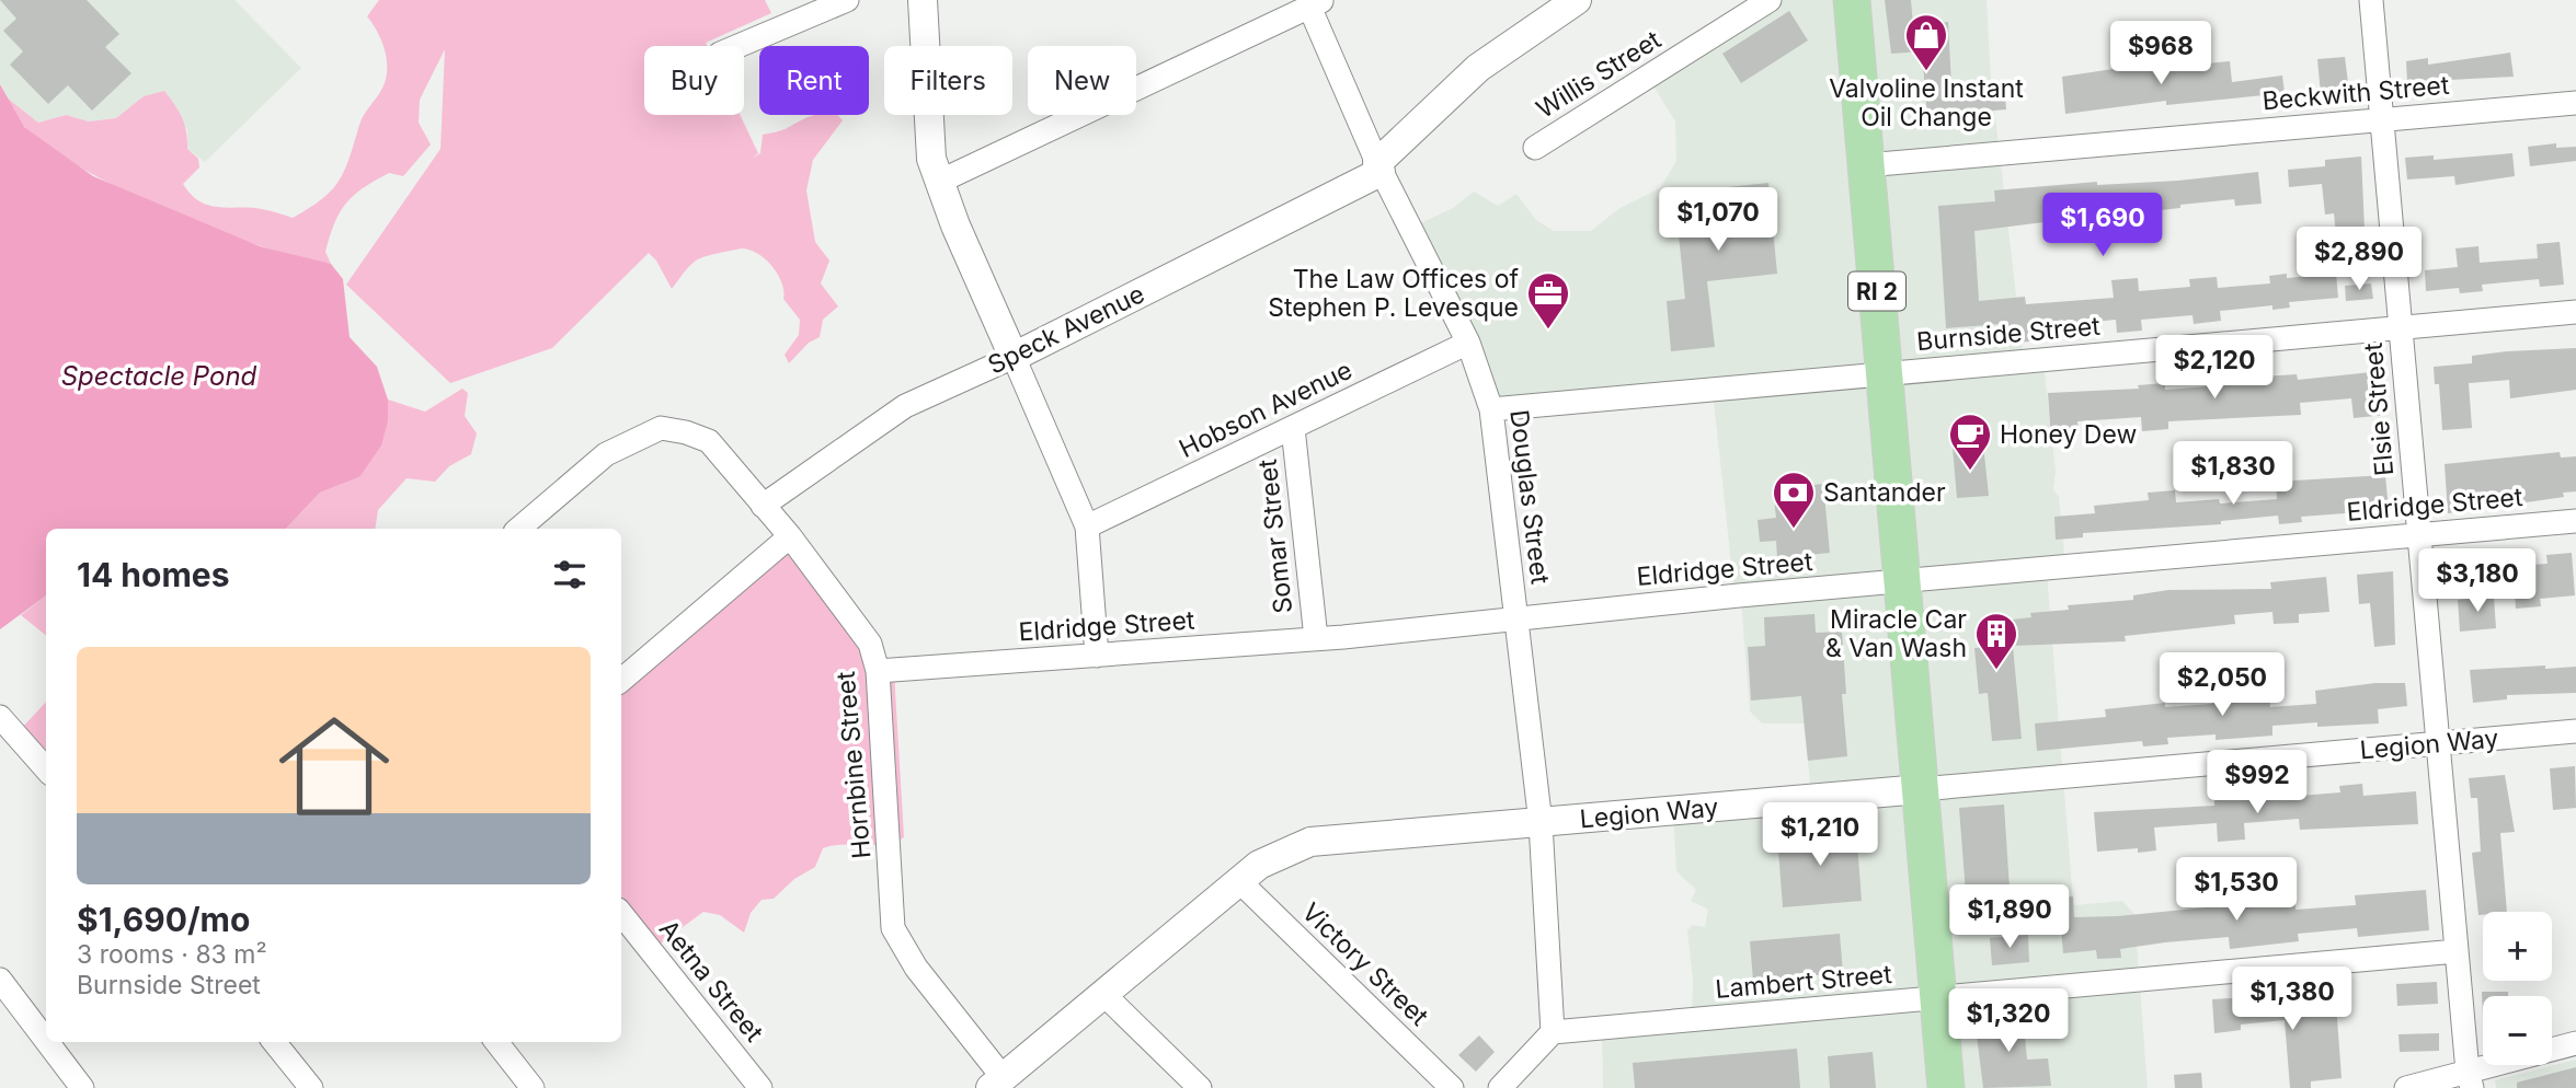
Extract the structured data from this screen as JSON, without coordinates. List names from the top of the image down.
{
  "streets": {
    "main road": ["RI 2"],
    "street": [
      "Willis Street",
      "Beckwith Street",
      "Speck Avenue",
      "Burnside Street",
      "Hobson Avenue",
      "Elsie Street",
      "Douglas Street",
      "Eldridge Street",
      "Somar Street",
      "Legion Way",
      "Hornbine Street",
      "Victory Street",
      "Aetna Street",
      "Lambert Street"
    ]
  },
  "crossings": [
    ["Beckwith Street", "RI 2"],
    ["Beckwith Street", "Elsie Street"],
    ["RI 2", "Burnside Street"],
    ["RI 2", "Eldridge Street"],
    ["RI 2", "Legion Way"],
    ["RI 2", "Lambert Street"],
    ["Speck Avenue", "Douglas Street"],
    ["Speck Avenue", "Hornbine Street"],
    ["Burnside Street", "Elsie Street"],
    ["Burnside Street", "Douglas Street"],
    ["Hobson Avenue", "Douglas Street"],
    ["Hobson Avenue", "Somar Street"],
    ["Elsie Street", "Eldridge Street"],
    ["Elsie Street", "Legion Way"],
    ["Elsie Street", "Lambert Street"],
    ["Douglas Street", "Eldridge Street"],
    ["Douglas Street", "Legion Way"],
    ["Douglas Street", "Lambert Street"],
    ["Eldridge Street", "Somar Street"],
    ["Eldridge Street", "Hornbine Street"],
    ["Legion Way", "Hornbine Street"],
    ["Legion Way", "Victory Street"]
  ],
  "water": ["Spectacle Pond"],
  "places": {
    "shop": ["Valvoline Instant Oil Change"],
    "office": ["The Law Offices of Stephen P. Levesque"],
    "cafe": ["Honey Dew"],
    "bank": ["Santander"],
    "building": ["Miracle Car & Van Wash"]
  },
  "page": {
    "price": [
      "$968",
      "$1,070",
      "$1,690",
      "$2,890",
      "$2,120",
      "$1,830",
      "$3,180",
      "$2,050",
      "$992",
      "$1,210",
      "$1,530",
      "$1,890",
      "$1,380",
      "$1,320"
    ],
    "chip": [
      "Buy",
      "Rent",
      "Filters",
      "New"
    ],
    "heading": "14 homes",
    "list": [
      {
        "name": "$1,690/mo",
        "note": "3 rooms · 83 m² · Burnside Street"
      }
    ],
    "map_buttons": ["+", "−"]
  }
}
